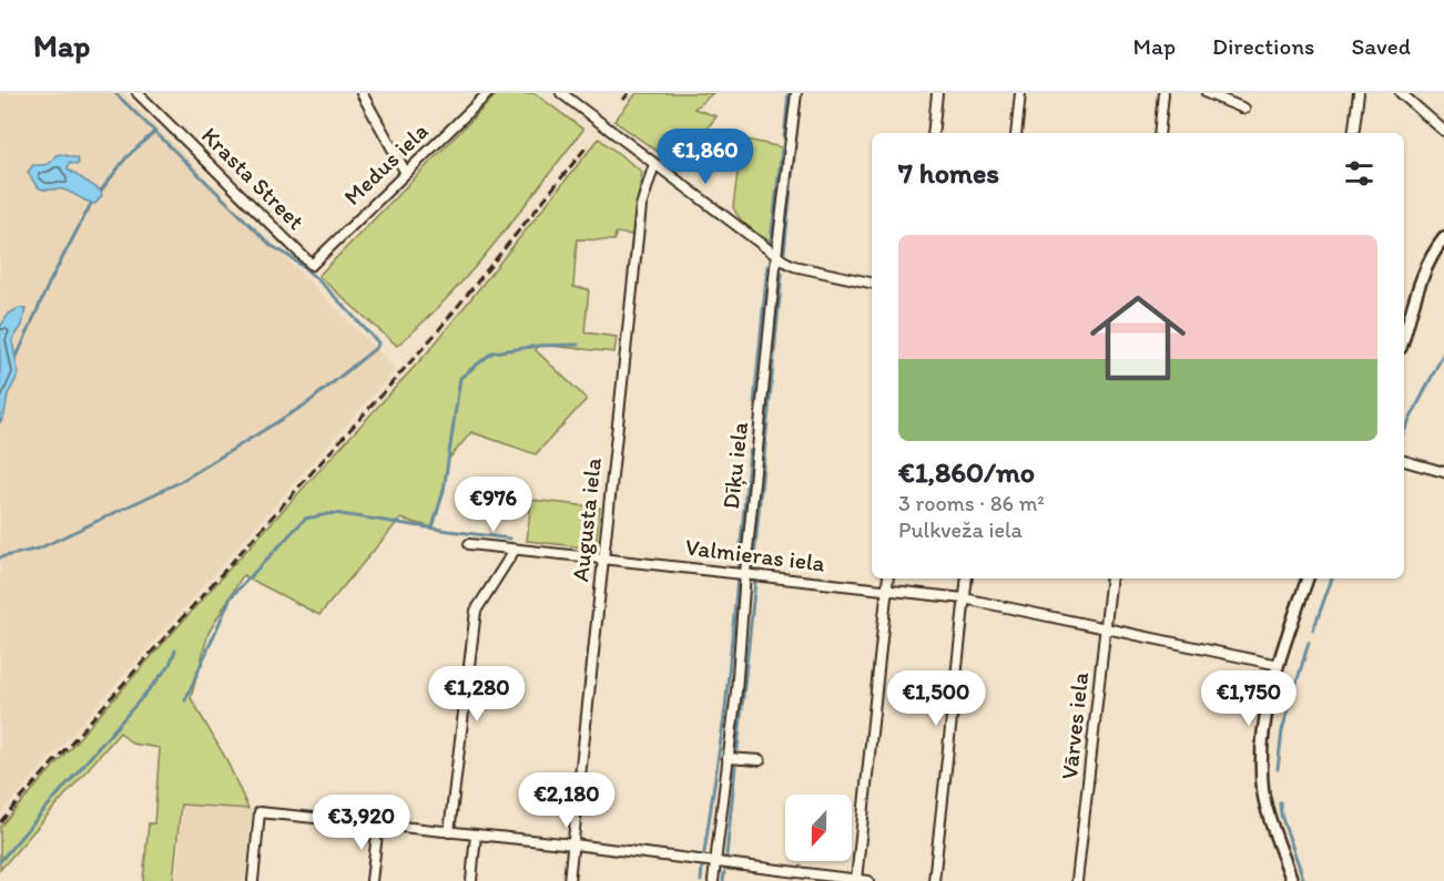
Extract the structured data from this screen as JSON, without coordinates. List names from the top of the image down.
{
  "streets": {
    "street": [
      "Medus iela",
      "Krasta Street",
      "Dīķu iela",
      "Augusta iela",
      "Valmieras iela",
      "Vārves iela"
    ]
  },
  "crossings": [
    ["Medus iela", "Krasta Street"],
    ["Dīķu iela", "Valmieras iela"],
    ["Augusta iela", "Valmieras iela"],
    ["Valmieras iela", "Vārves iela"]
  ],
  "north": "bottom",
  "page": {
    "header": "Map",
    "nav": ["Map", "Directions", "Saved"],
    "price": [
      "€1,860",
      "€976",
      "€1,280",
      "€1,500",
      "€1,750",
      "€2,180",
      "€3,920"
    ],
    "heading": "7 homes",
    "list": [
      {
        "name": "€1,860/mo",
        "note": "3 rooms · 86 m² · Pulkveža iela"
      }
    ]
  }
}
